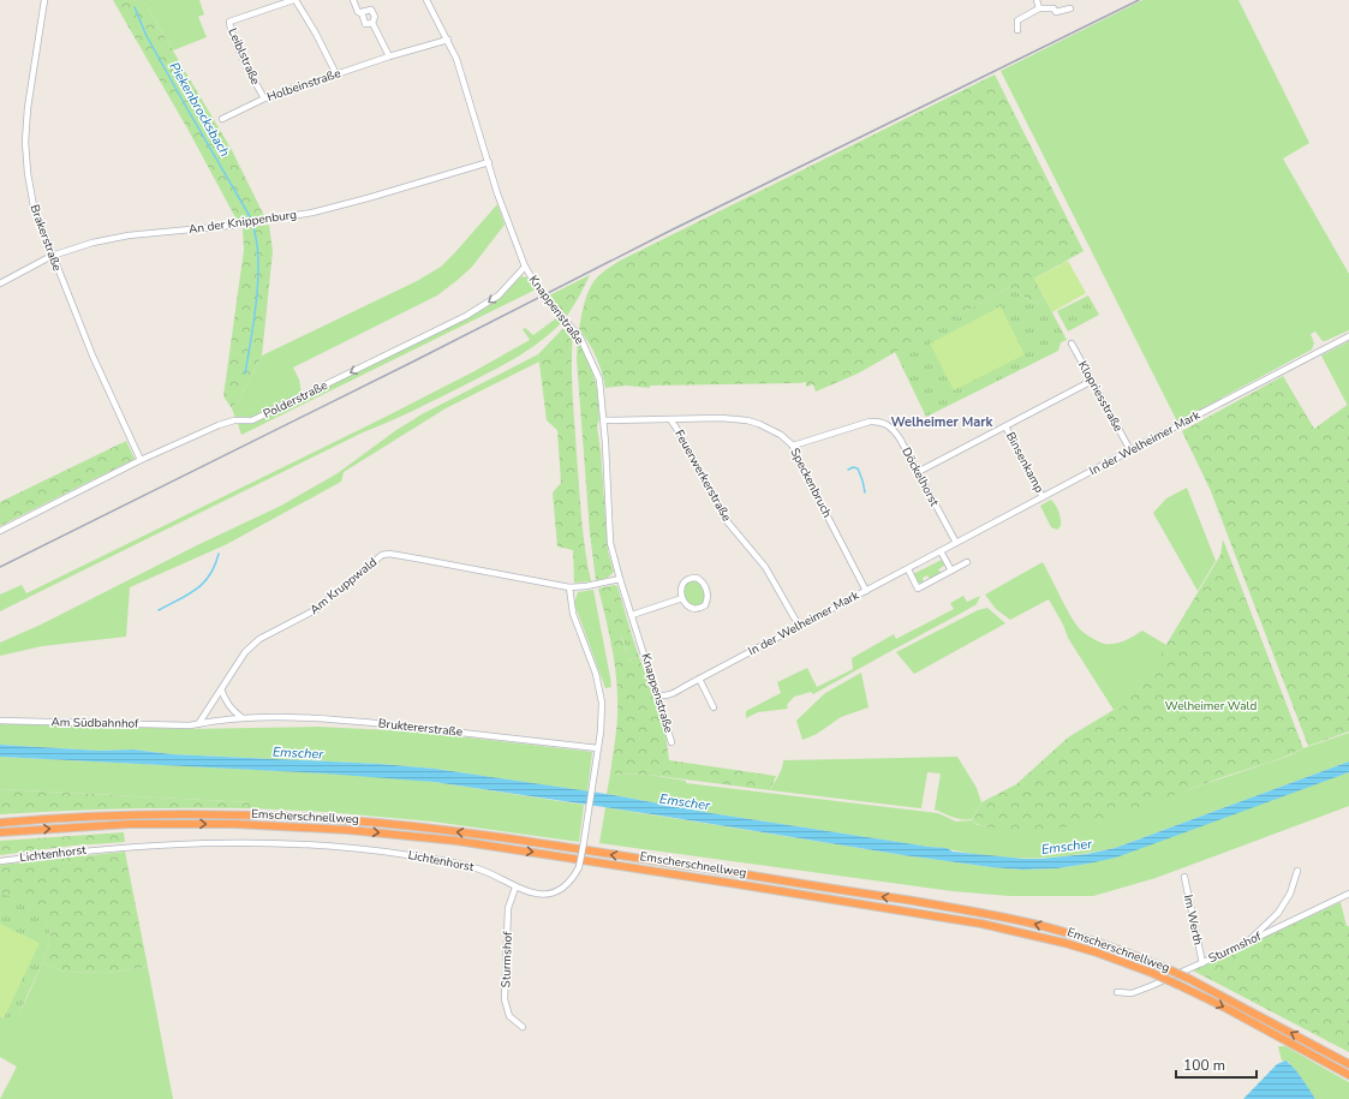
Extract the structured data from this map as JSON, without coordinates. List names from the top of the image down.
{
  "streets": {
    "highway": ["Emscherschnellweg"],
    "street": [
      "Leiblstraße",
      "Holbeinstraße",
      "An der Knippenburg",
      "Brakerstraße",
      "Knappenstraße",
      "Klopriesstraße",
      "Polderstraße",
      "In der Welheimer Mark",
      "Binsenkamp",
      "Feuerwerkerstraße",
      "Döckelhorst",
      "Speckenbruch",
      "Am Kruppwald",
      "Am Südbahnhof",
      "Bruktererstraße",
      "Lichtenhorst",
      "Im Werth",
      "Sturmshof"
    ]
  },
  "crossings": [
    ["Leiblstraße", "Holbeinstraße"],
    ["Holbeinstraße", "Knappenstraße"],
    ["An der Knippenburg", "Brakerstraße"],
    ["An der Knippenburg", "Knappenstraße"],
    ["Brakerstraße", "Polderstraße"],
    ["Knappenstraße", "Polderstraße"],
    ["Knappenstraße", "In der Welheimer Mark"],
    ["Knappenstraße", "Speckenbruch"],
    ["Knappenstraße", "Am Kruppwald"],
    ["Klopriesstraße", "In der Welheimer Mark"],
    ["In der Welheimer Mark", "Binsenkamp"],
    ["In der Welheimer Mark", "Feuerwerkerstraße"],
    ["In der Welheimer Mark", "Döckelhorst"],
    ["In der Welheimer Mark", "Speckenbruch"],
    ["Feuerwerkerstraße", "Speckenbruch"],
    ["Döckelhorst", "Speckenbruch"],
    ["Am Kruppwald", "Bruktererstraße"],
    ["Am Kruppwald", "Lichtenhorst"],
    ["Am Südbahnhof", "Bruktererstraße"],
    ["Bruktererstraße", "Lichtenhorst"],
    ["Lichtenhorst", "Sturmshof"],
    ["Im Werth", "Sturmshof"]
  ],
  "one_way": ["Polderstraße"],
  "districts": ["Welheimer Mark"],
  "water": ["Piekenbrocksbach", "Emscher"],
  "parks": ["Welheimer Wald"],
  "scale_bar": "100 m"
}
